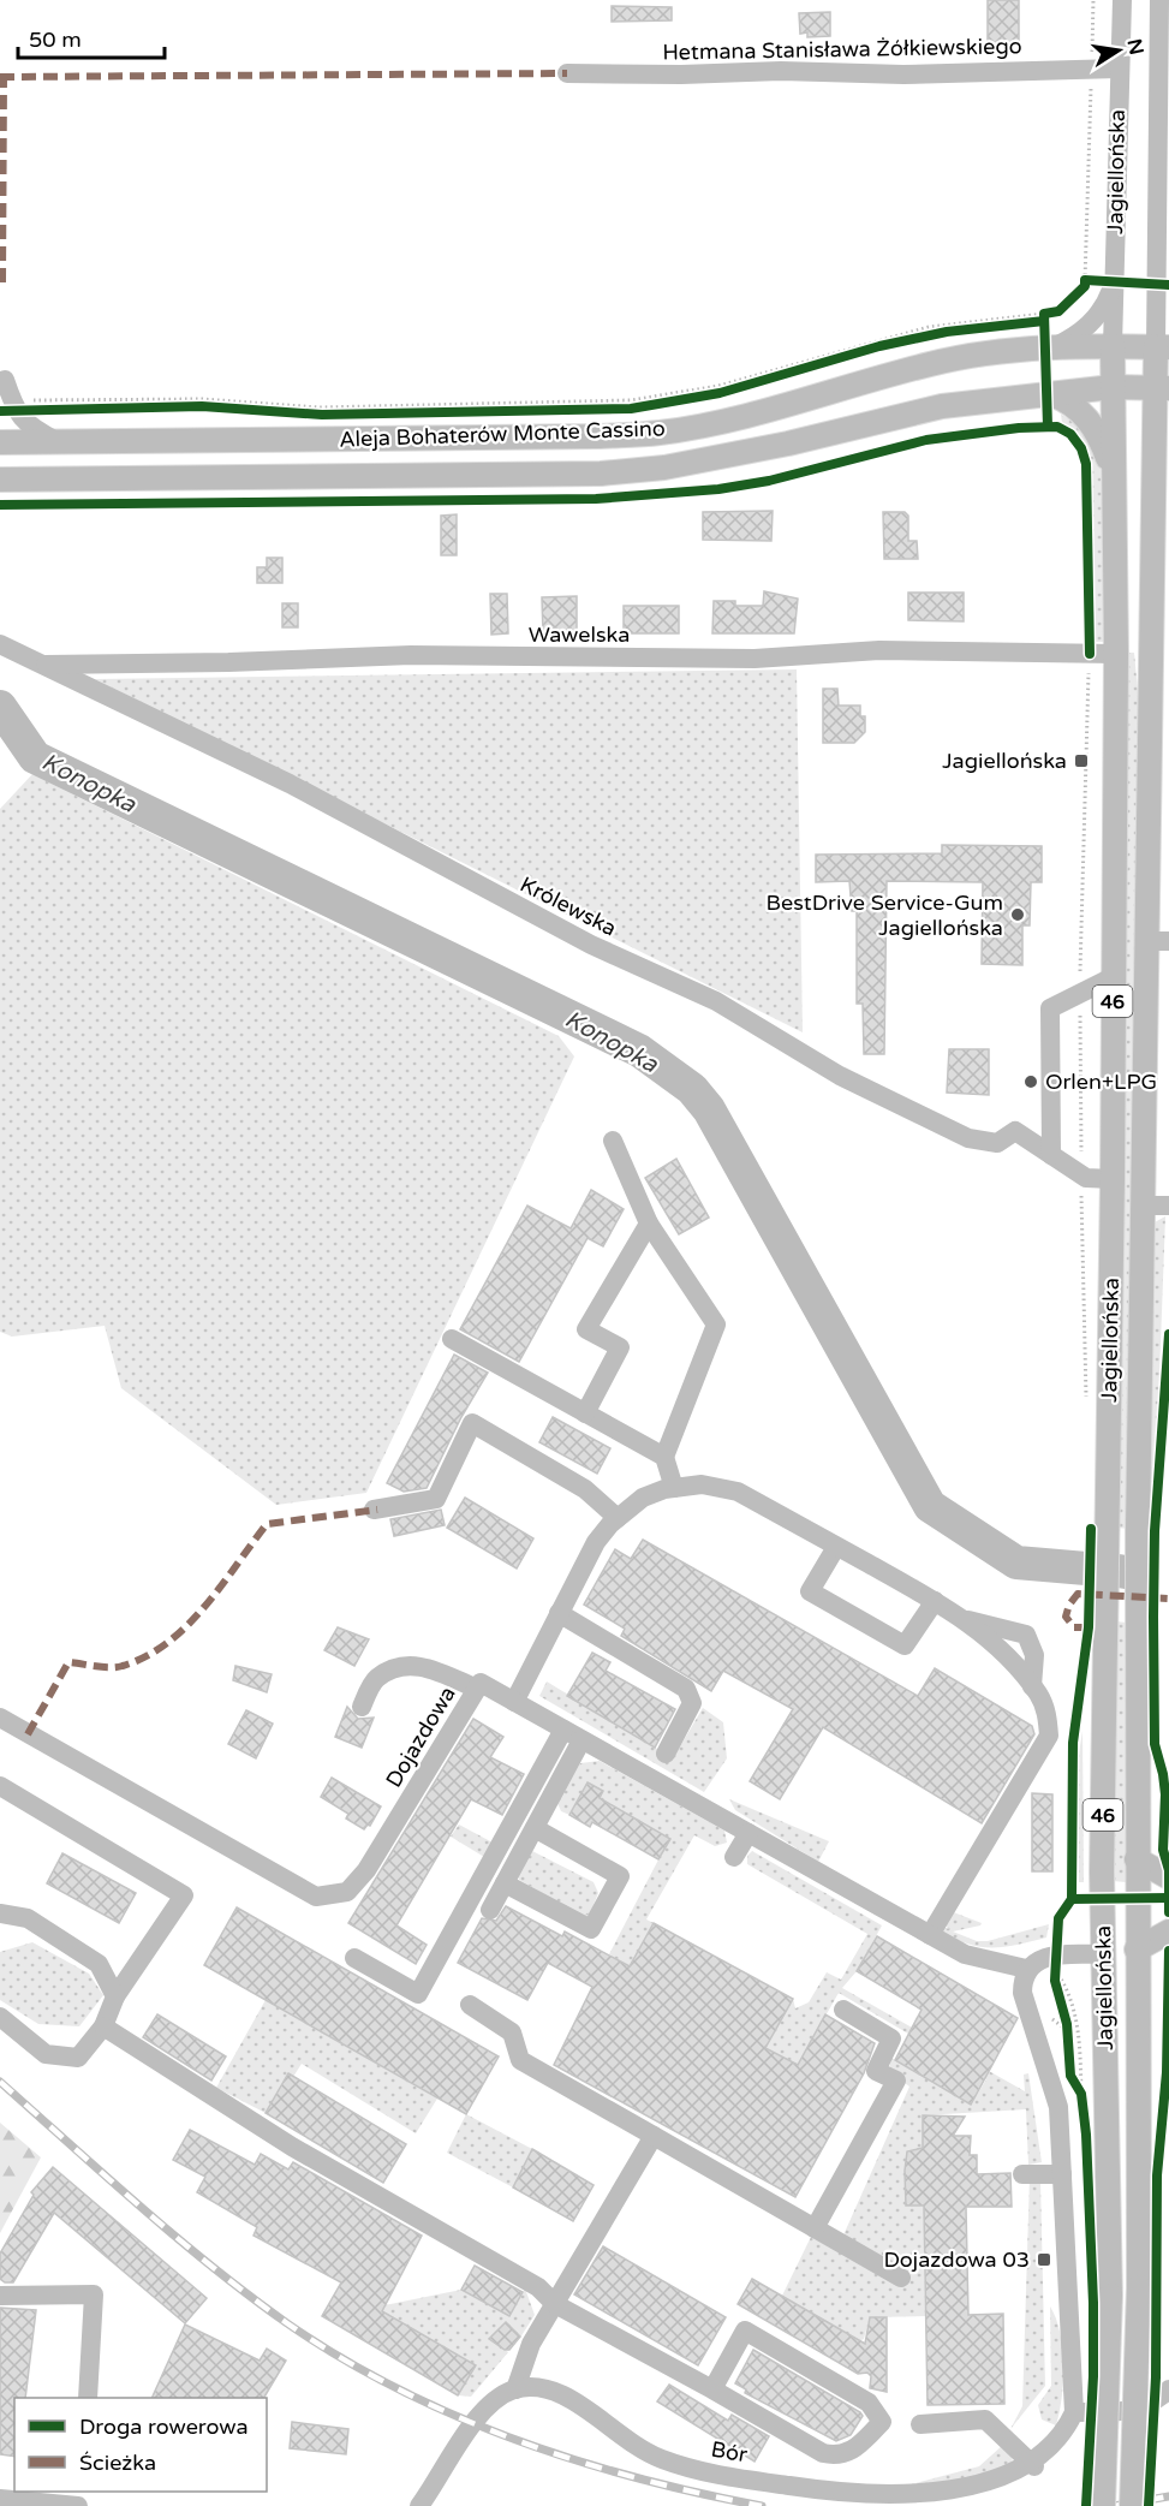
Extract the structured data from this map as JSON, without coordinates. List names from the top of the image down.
{
  "streets": {
    "main road": ["Jagiellońska", "Aleja Bohaterów Monte Cassino", "46"],
    "street": [
      "Hetmana Stanisława Żółkiewskiego",
      "Wawelska",
      "Królewska",
      "Dojazdowa",
      "Bór"
    ]
  },
  "crossings": [
    ["Hetmana Stanisława Żółkiewskiego", "Jagiellońska"],
    ["Jagiellońska", "Aleja Bohaterów Monte Cassino"],
    ["Jagiellońska", "Wawelska"],
    ["Jagiellońska", "Królewska"],
    ["Wawelska", "Królewska"]
  ],
  "water": ["Konopka"],
  "places": {
    "transit": ["Jagiellońska", "Dojazdowa 03"],
    "other": ["BestDrive Service-Gum Jagiellońska", "Orlen+LPG"]
  },
  "legend": ["Droga rowerowa", "Ścieżka"],
  "scale_bar": "50 m",
  "north": "right"
}
